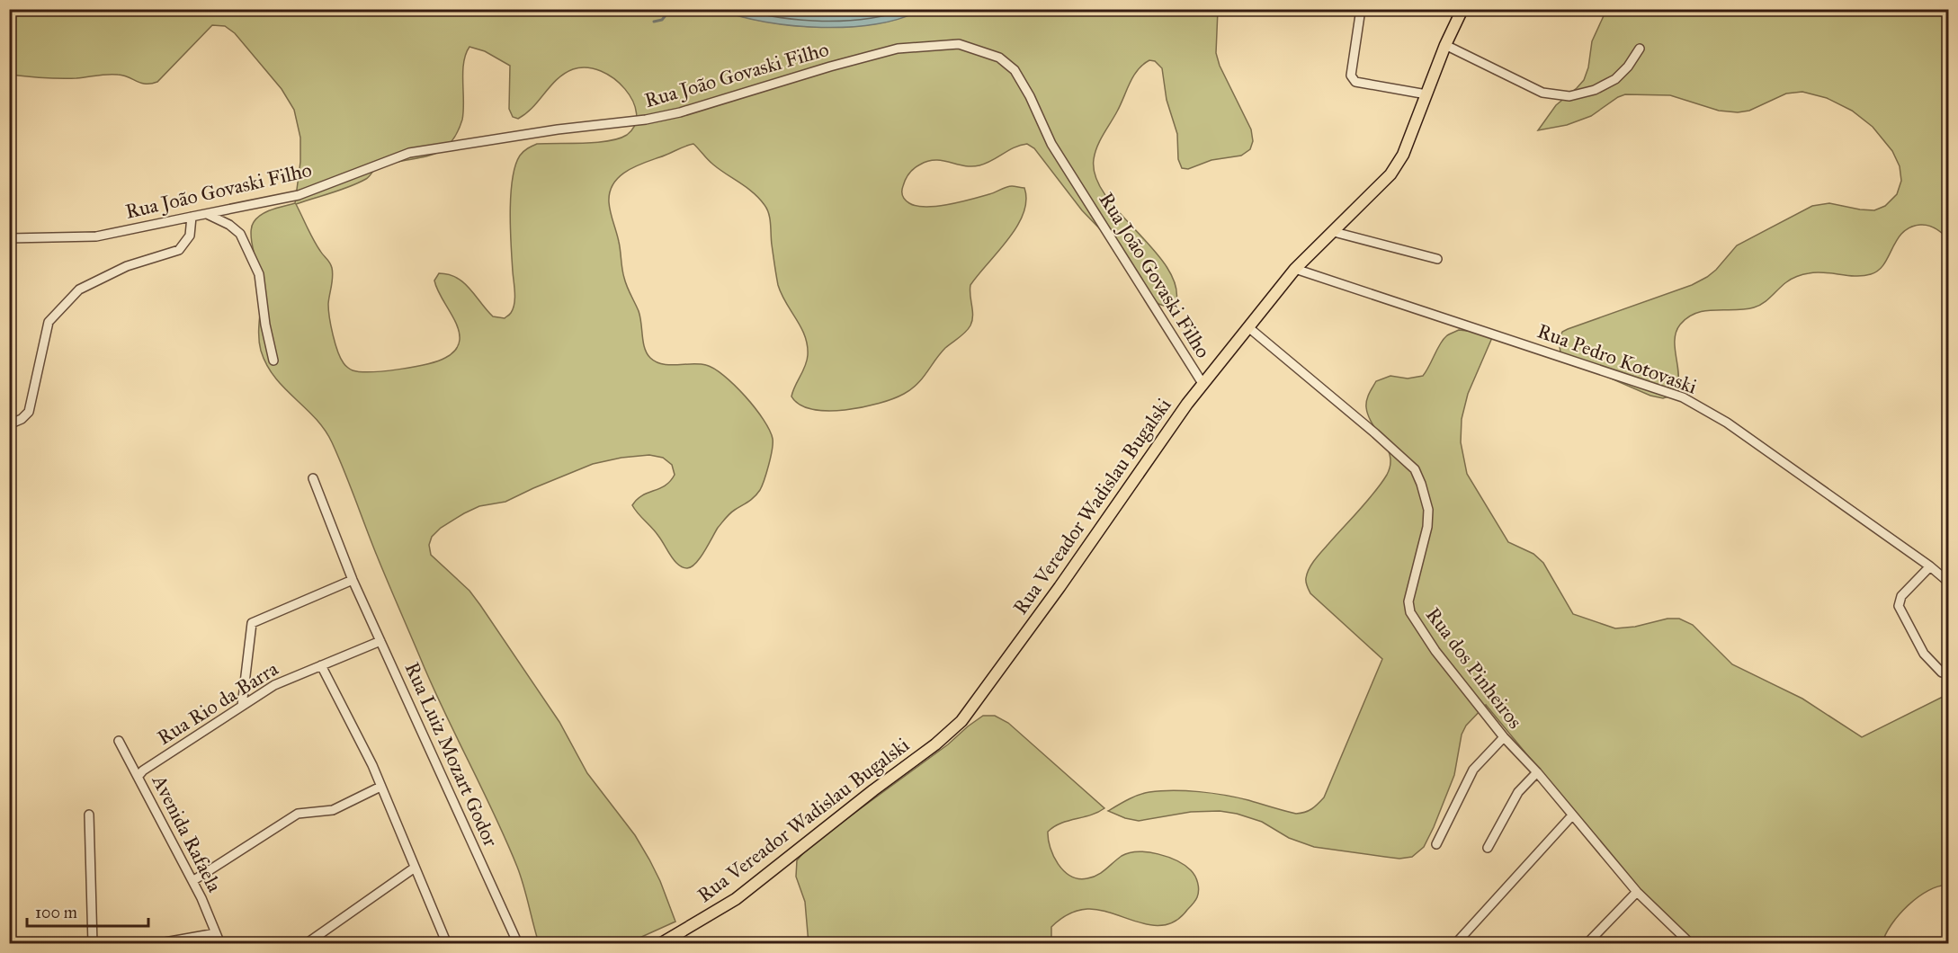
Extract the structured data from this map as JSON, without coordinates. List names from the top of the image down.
{
  "streets": {
    "main road": ["Rua Vereador Wadislau Bugalski"],
    "street": [
      "Rua João Govaski Filho",
      "Rua Pedro Kotovaski",
      "Rua dos Pinheiros",
      "Rua Rio da Barra",
      "Rua Luiz Mozart Godor",
      "Avenida Rafaela"
    ]
  },
  "crossings": [
    ["Rua João Govaski Filho", "Rua Vereador Wadislau Bugalski"],
    ["Rua Pedro Kotovaski", "Rua Vereador Wadislau Bugalski"],
    ["Rua Vereador Wadislau Bugalski", "Rua dos Pinheiros"],
    ["Rua Rio da Barra", "Rua Luiz Mozart Godor"],
    ["Rua Rio da Barra", "Avenida Rafaela"]
  ],
  "scale_bar": "100 m"
}
